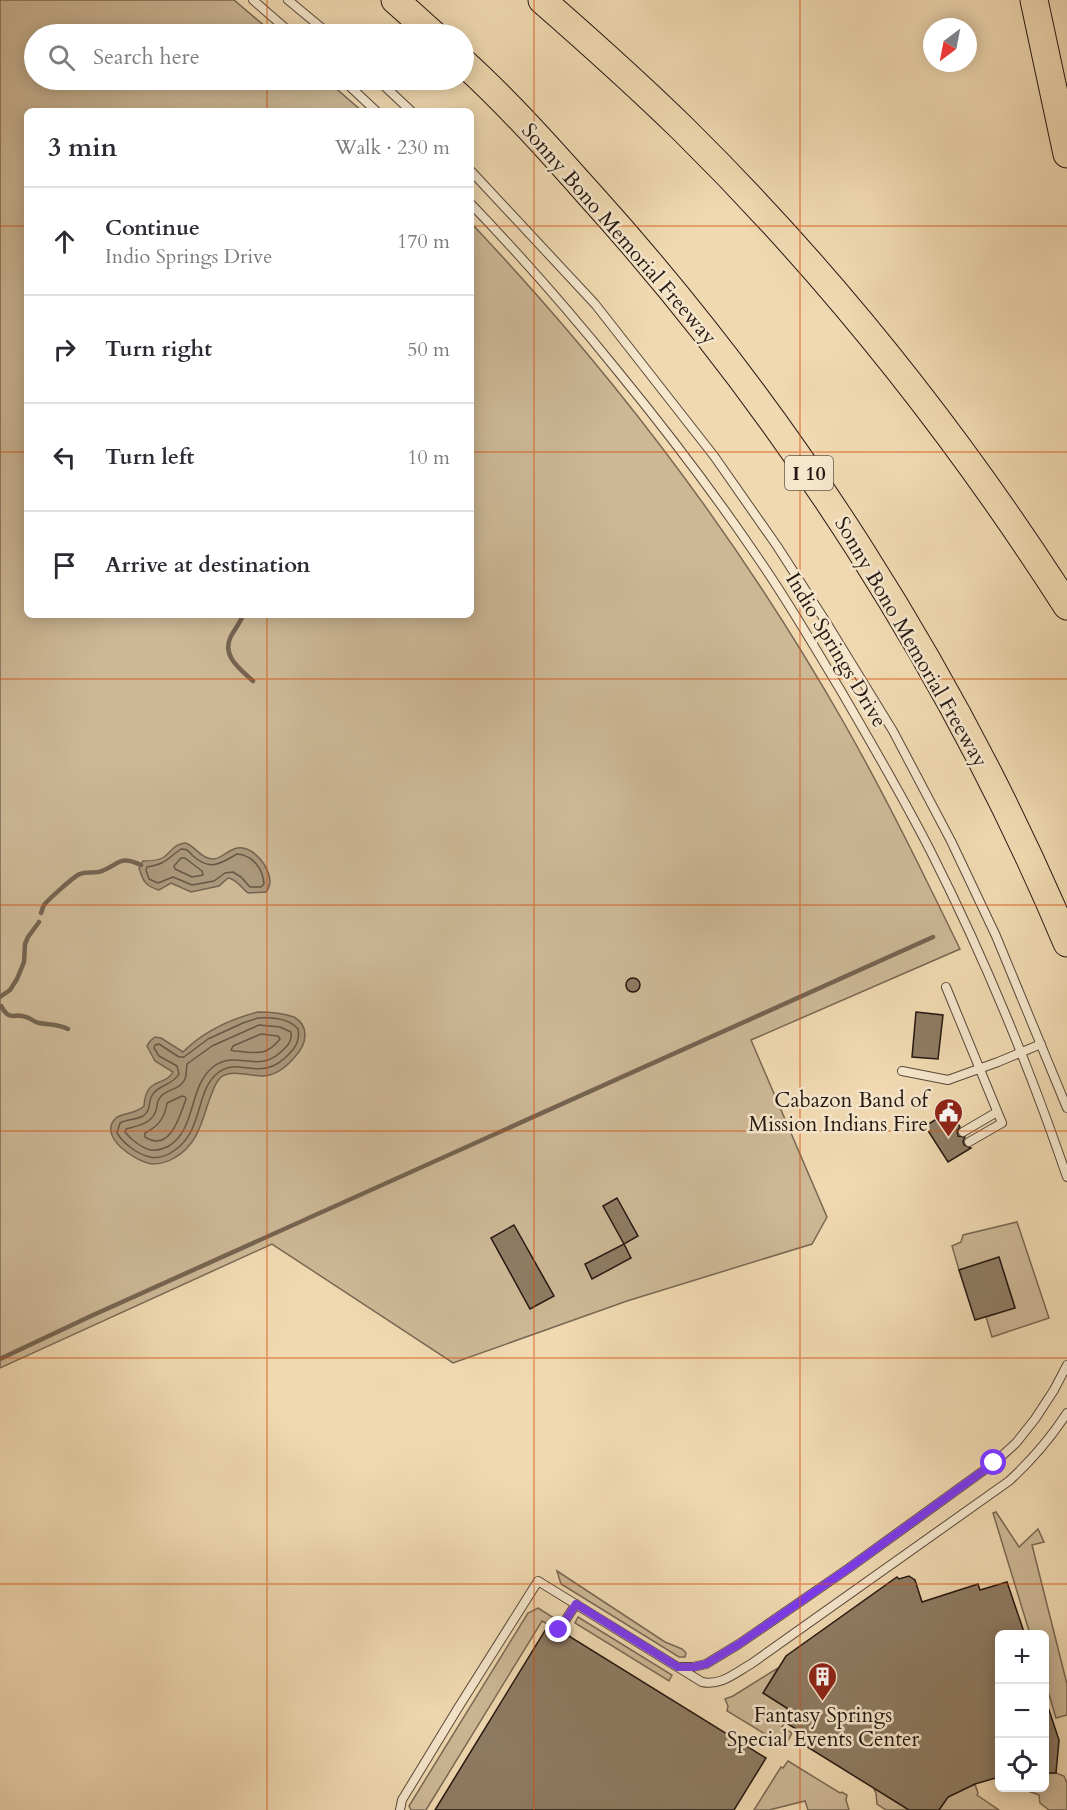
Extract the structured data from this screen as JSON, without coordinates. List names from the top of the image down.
{
  "streets": {
    "highway": ["Sonny Bono Memorial Freeway", "I 10"],
    "lane": ["Indio Springs Drive"]
  },
  "places": {
    "public building": ["Cabazon Band of Mission Indians Fire"],
    "building": ["Fantasy Springs Special Events Center"]
  },
  "north": "bottom left",
  "page": {
    "search": "Search here",
    "heading": ["3 min", "Walk · 230 m"],
    "list": [
      ["Continue", "Indio Springs Drive", "170 m"],
      ["Turn right", "50 m"],
      ["Turn left", "10 m"],
      "Arrive at destination"
    ],
    "map_buttons": ["+", "−"]
  }
}
